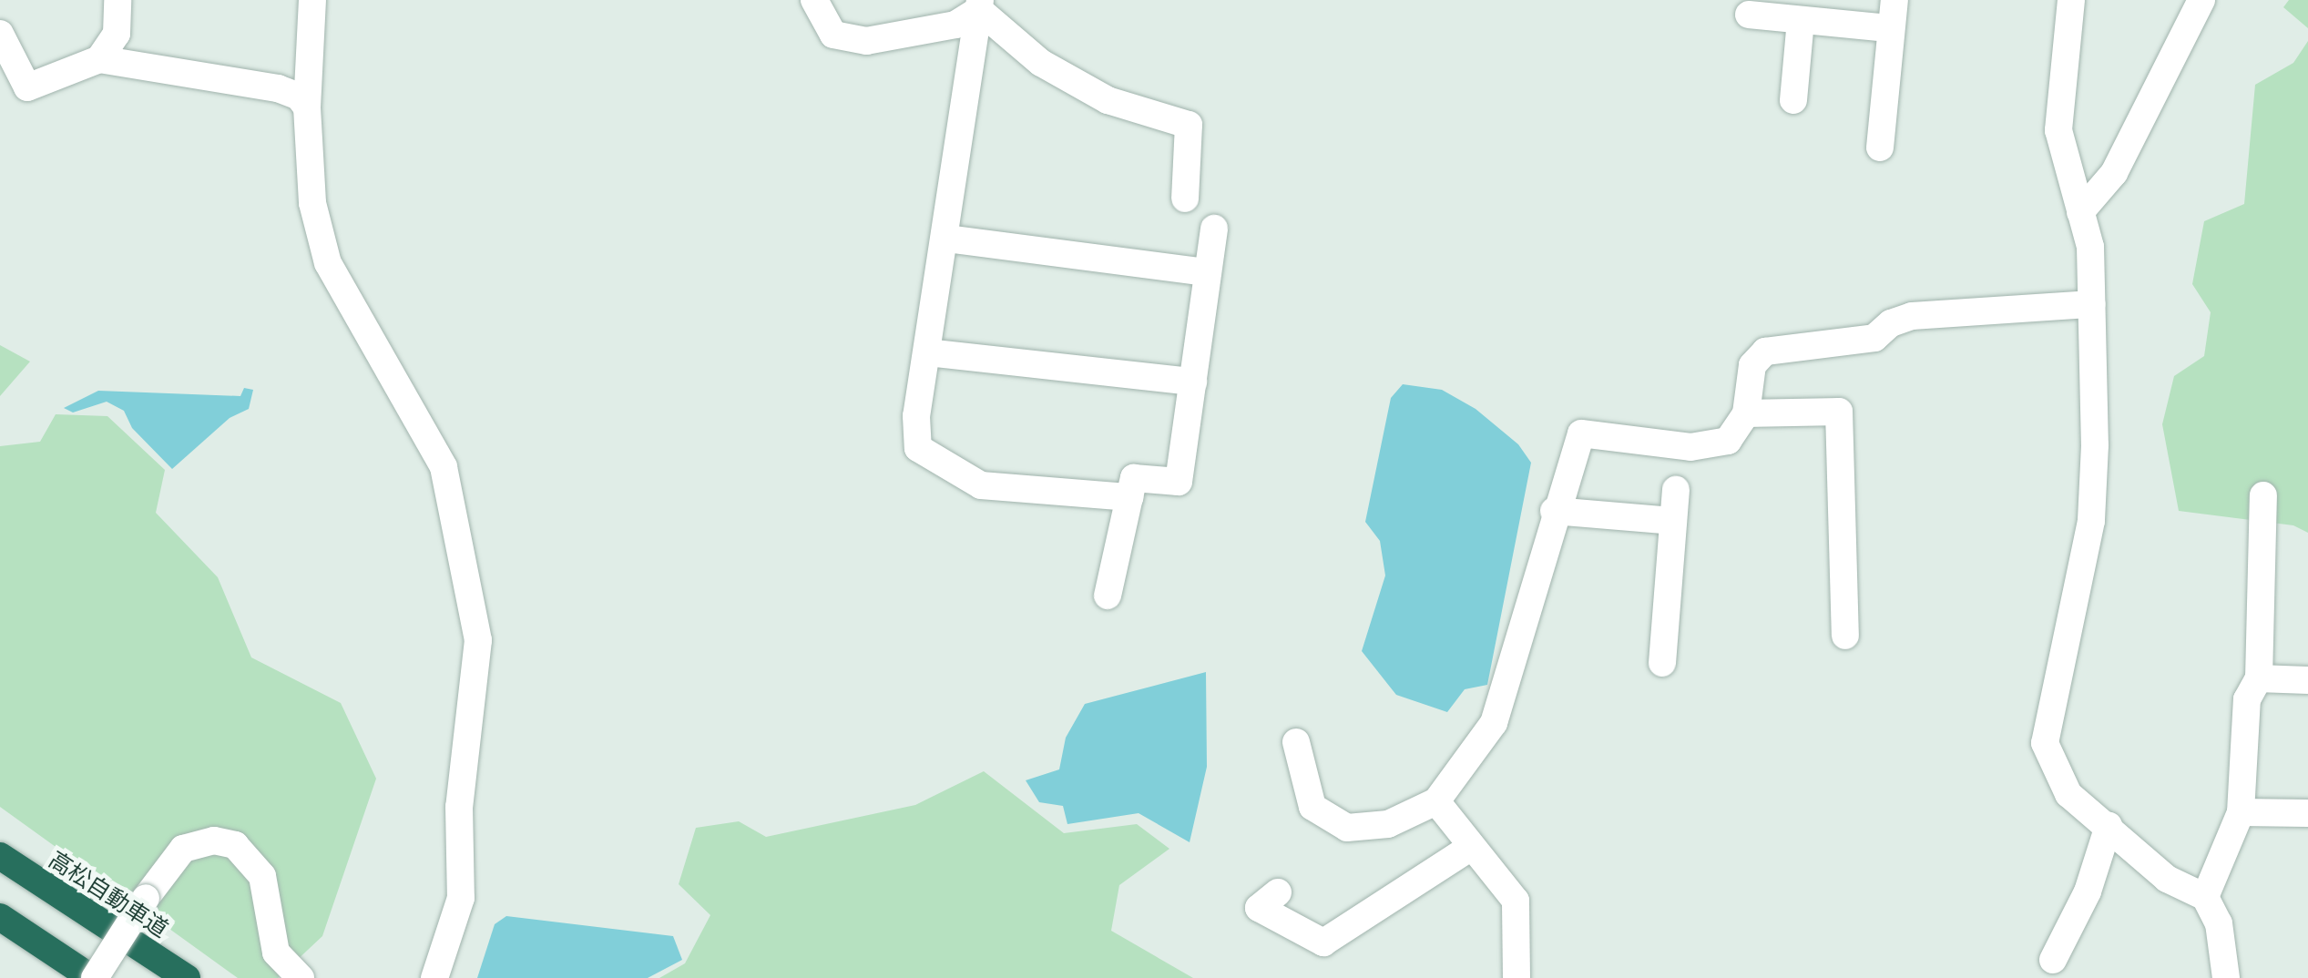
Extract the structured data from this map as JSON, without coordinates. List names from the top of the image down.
{
  "streets": {
    "highway": ["高松自動車道"]
  }
}
